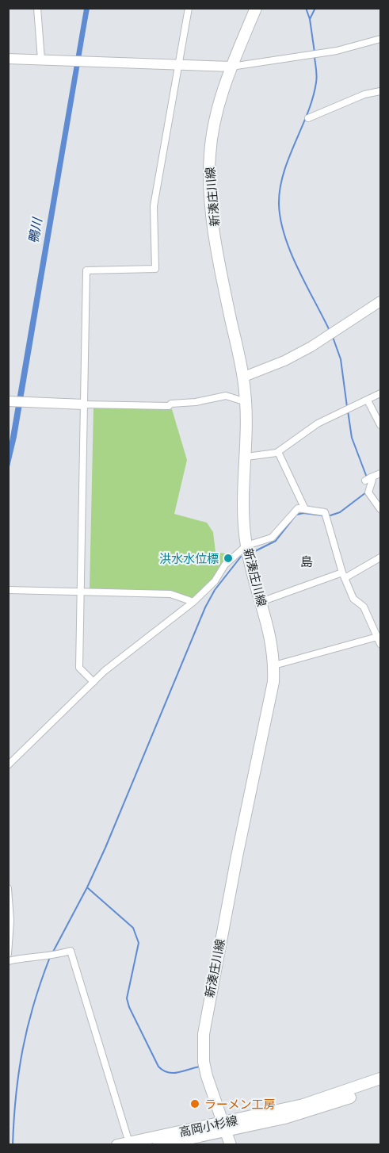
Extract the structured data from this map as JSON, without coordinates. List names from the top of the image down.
{
  "streets": {
    "main road": ["新湊庄川線", "高岡小杉線"]
  },
  "crossings": [
    ["新湊庄川線", "高岡小杉線"]
  ],
  "districts": ["島"],
  "water": ["鴨川"],
  "places": ["洪水水位標", "ラーメン工房"]
}
